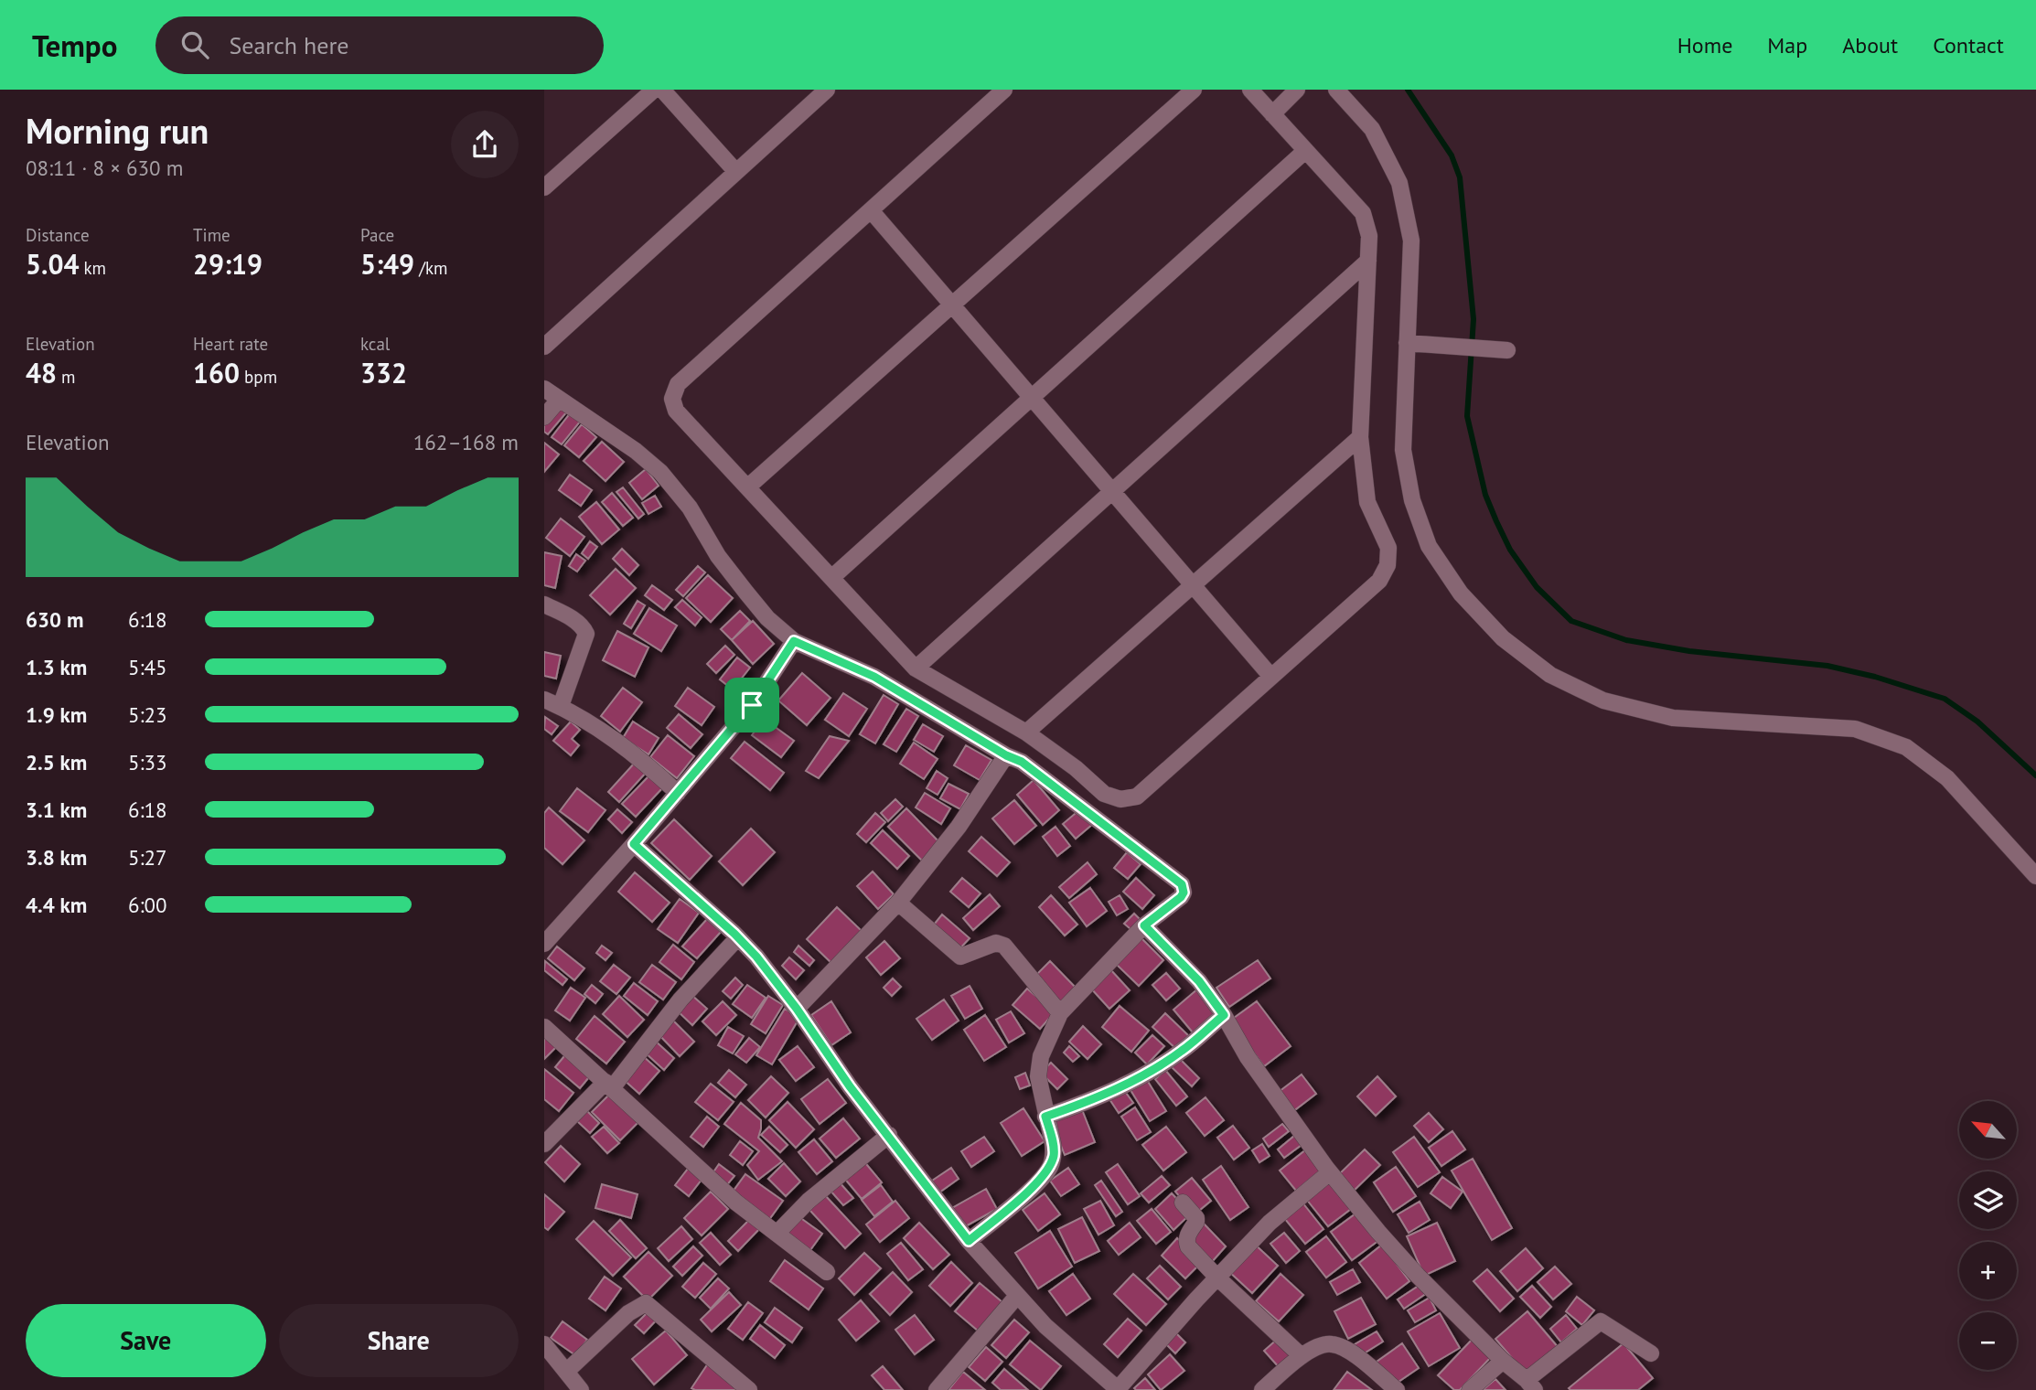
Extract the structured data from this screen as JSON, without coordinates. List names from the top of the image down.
{
  "north": "top left",
  "page": {
    "header": "Tempo",
    "search": "Search here",
    "nav": [
      "Home",
      "Map",
      "About",
      "Contact"
    ],
    "heading": ["Morning run", "08:11 · 8 × 630 m"],
    "stats": [
      ["Distance", "5.04 km"],
      ["Time", "29:19"],
      ["Pace", "5:49 /km"],
      ["Elevation", "48 m"],
      ["Heart rate", "160 bpm"],
      ["kcal", "332"]
    ],
    "chart": ["Elevation", "162–168 m"],
    "list": [
      {
        "name": "630 m",
        "note": "6:18"
      },
      {
        "name": "1.3 km",
        "note": "5:45"
      },
      {
        "name": "1.9 km",
        "note": "5:23"
      },
      {
        "name": "2.5 km",
        "note": "5:33"
      },
      {
        "name": "3.1 km",
        "note": "6:18"
      },
      {
        "name": "3.8 km",
        "note": "5:27"
      },
      {
        "name": "4.4 km",
        "note": "6:00"
      }
    ],
    "map_buttons": ["+", "−"],
    "buttons": ["Save", "Share"]
  }
}
